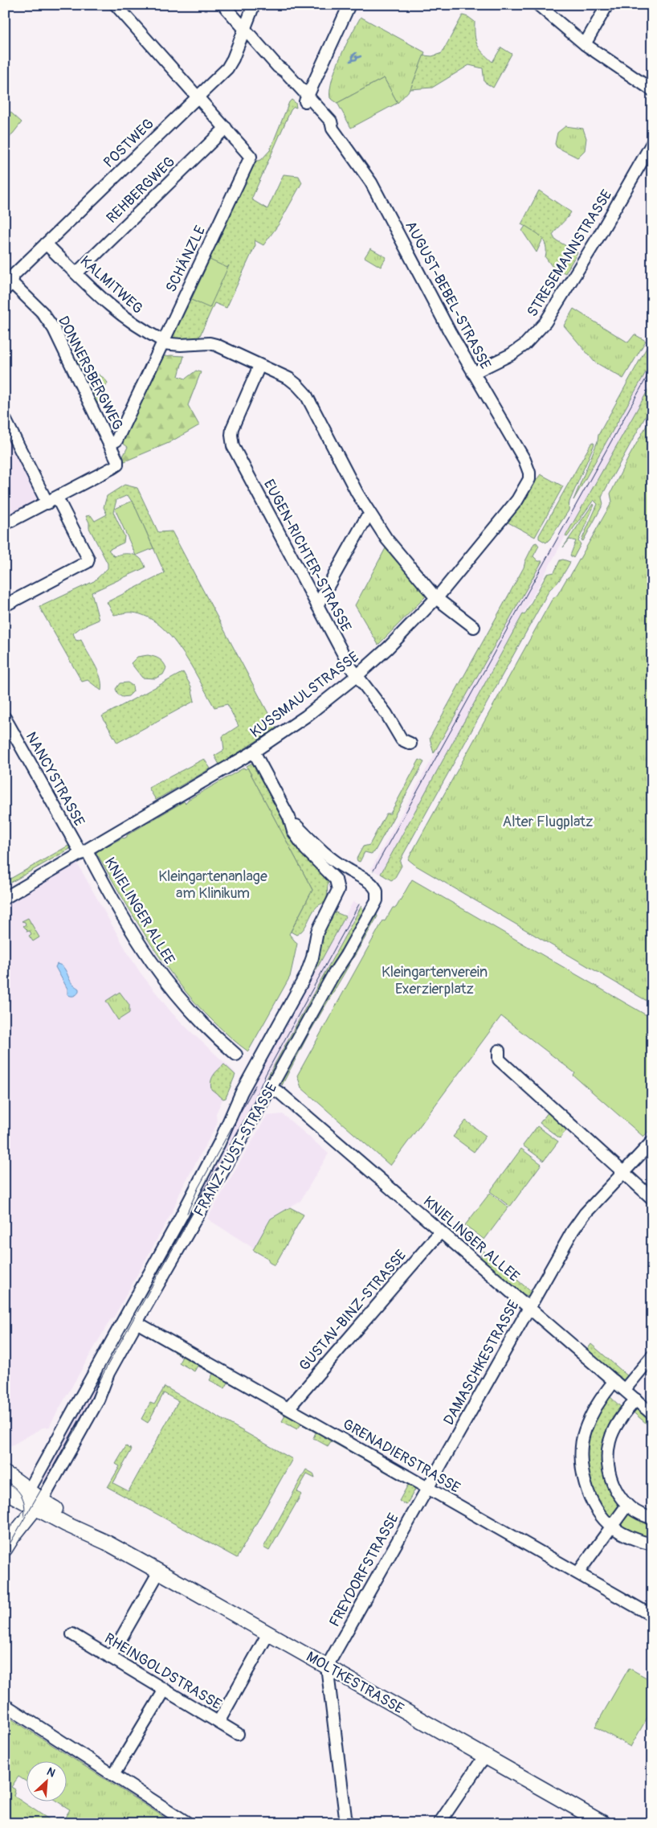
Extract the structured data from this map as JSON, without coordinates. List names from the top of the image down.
{
  "streets": {
    "main road": ["MOLTKESTRASSE"],
    "street": [
      "POSTWEG",
      "REHBERGWEG",
      "STRESEMANNSTRASSE",
      "SCHÄNZLE",
      "KALMITWEG",
      "AUGUST-BEBEL-STRASSE",
      "DONNERSBERGWEG",
      "EUGEN-RICHTER-STRASSE",
      "KUSSMAULSTRASSE",
      "NANCYSTRASSE",
      "KNIELINGER ALLEE",
      "FRANZ-LUST-STRASSE",
      "GUSTAV-BINZ-STRASSE",
      "DAMASCHKESTRASSE",
      "GRENADIERSTRASSE",
      "FREYDORFSTRASSE",
      "RHEINGOLDSTRASSE"
    ]
  },
  "crossings": [
    ["POSTWEG", "SCHÄNZLE"],
    ["POSTWEG", "KALMITWEG"],
    ["POSTWEG", "AUGUST-BEBEL-STRASSE"],
    ["POSTWEG", "DONNERSBERGWEG"],
    ["REHBERGWEG", "SCHÄNZLE"],
    ["REHBERGWEG", "KALMITWEG"],
    ["STRESEMANNSTRASSE", "AUGUST-BEBEL-STRASSE"],
    ["SCHÄNZLE", "KALMITWEG"],
    ["SCHÄNZLE", "DONNERSBERGWEG"],
    ["AUGUST-BEBEL-STRASSE", "KUSSMAULSTRASSE"],
    ["EUGEN-RICHTER-STRASSE", "KUSSMAULSTRASSE"],
    ["KUSSMAULSTRASSE", "NANCYSTRASSE"],
    ["KUSSMAULSTRASSE", "KNIELINGER ALLEE"],
    ["KUSSMAULSTRASSE", "FRANZ-LUST-STRASSE"],
    ["NANCYSTRASSE", "KNIELINGER ALLEE"],
    ["KNIELINGER ALLEE", "FRANZ-LUST-STRASSE"],
    ["KNIELINGER ALLEE", "GUSTAV-BINZ-STRASSE"],
    ["KNIELINGER ALLEE", "DAMASCHKESTRASSE"],
    ["FRANZ-LUST-STRASSE", "GRENADIERSTRASSE"],
    ["FRANZ-LUST-STRASSE", "MOLTKESTRASSE"],
    ["GUSTAV-BINZ-STRASSE", "GRENADIERSTRASSE"],
    ["DAMASCHKESTRASSE", "GRENADIERSTRASSE"],
    ["DAMASCHKESTRASSE", "FREYDORFSTRASSE"],
    ["GRENADIERSTRASSE", "FREYDORFSTRASSE"],
    ["FREYDORFSTRASSE", "MOLTKESTRASSE"]
  ],
  "parks": ["Alter Flugplatz", "Kleingartenanlage am Klinikum", "Kleingartenverein Exerzierplatz"],
  "north": "top right"
}
